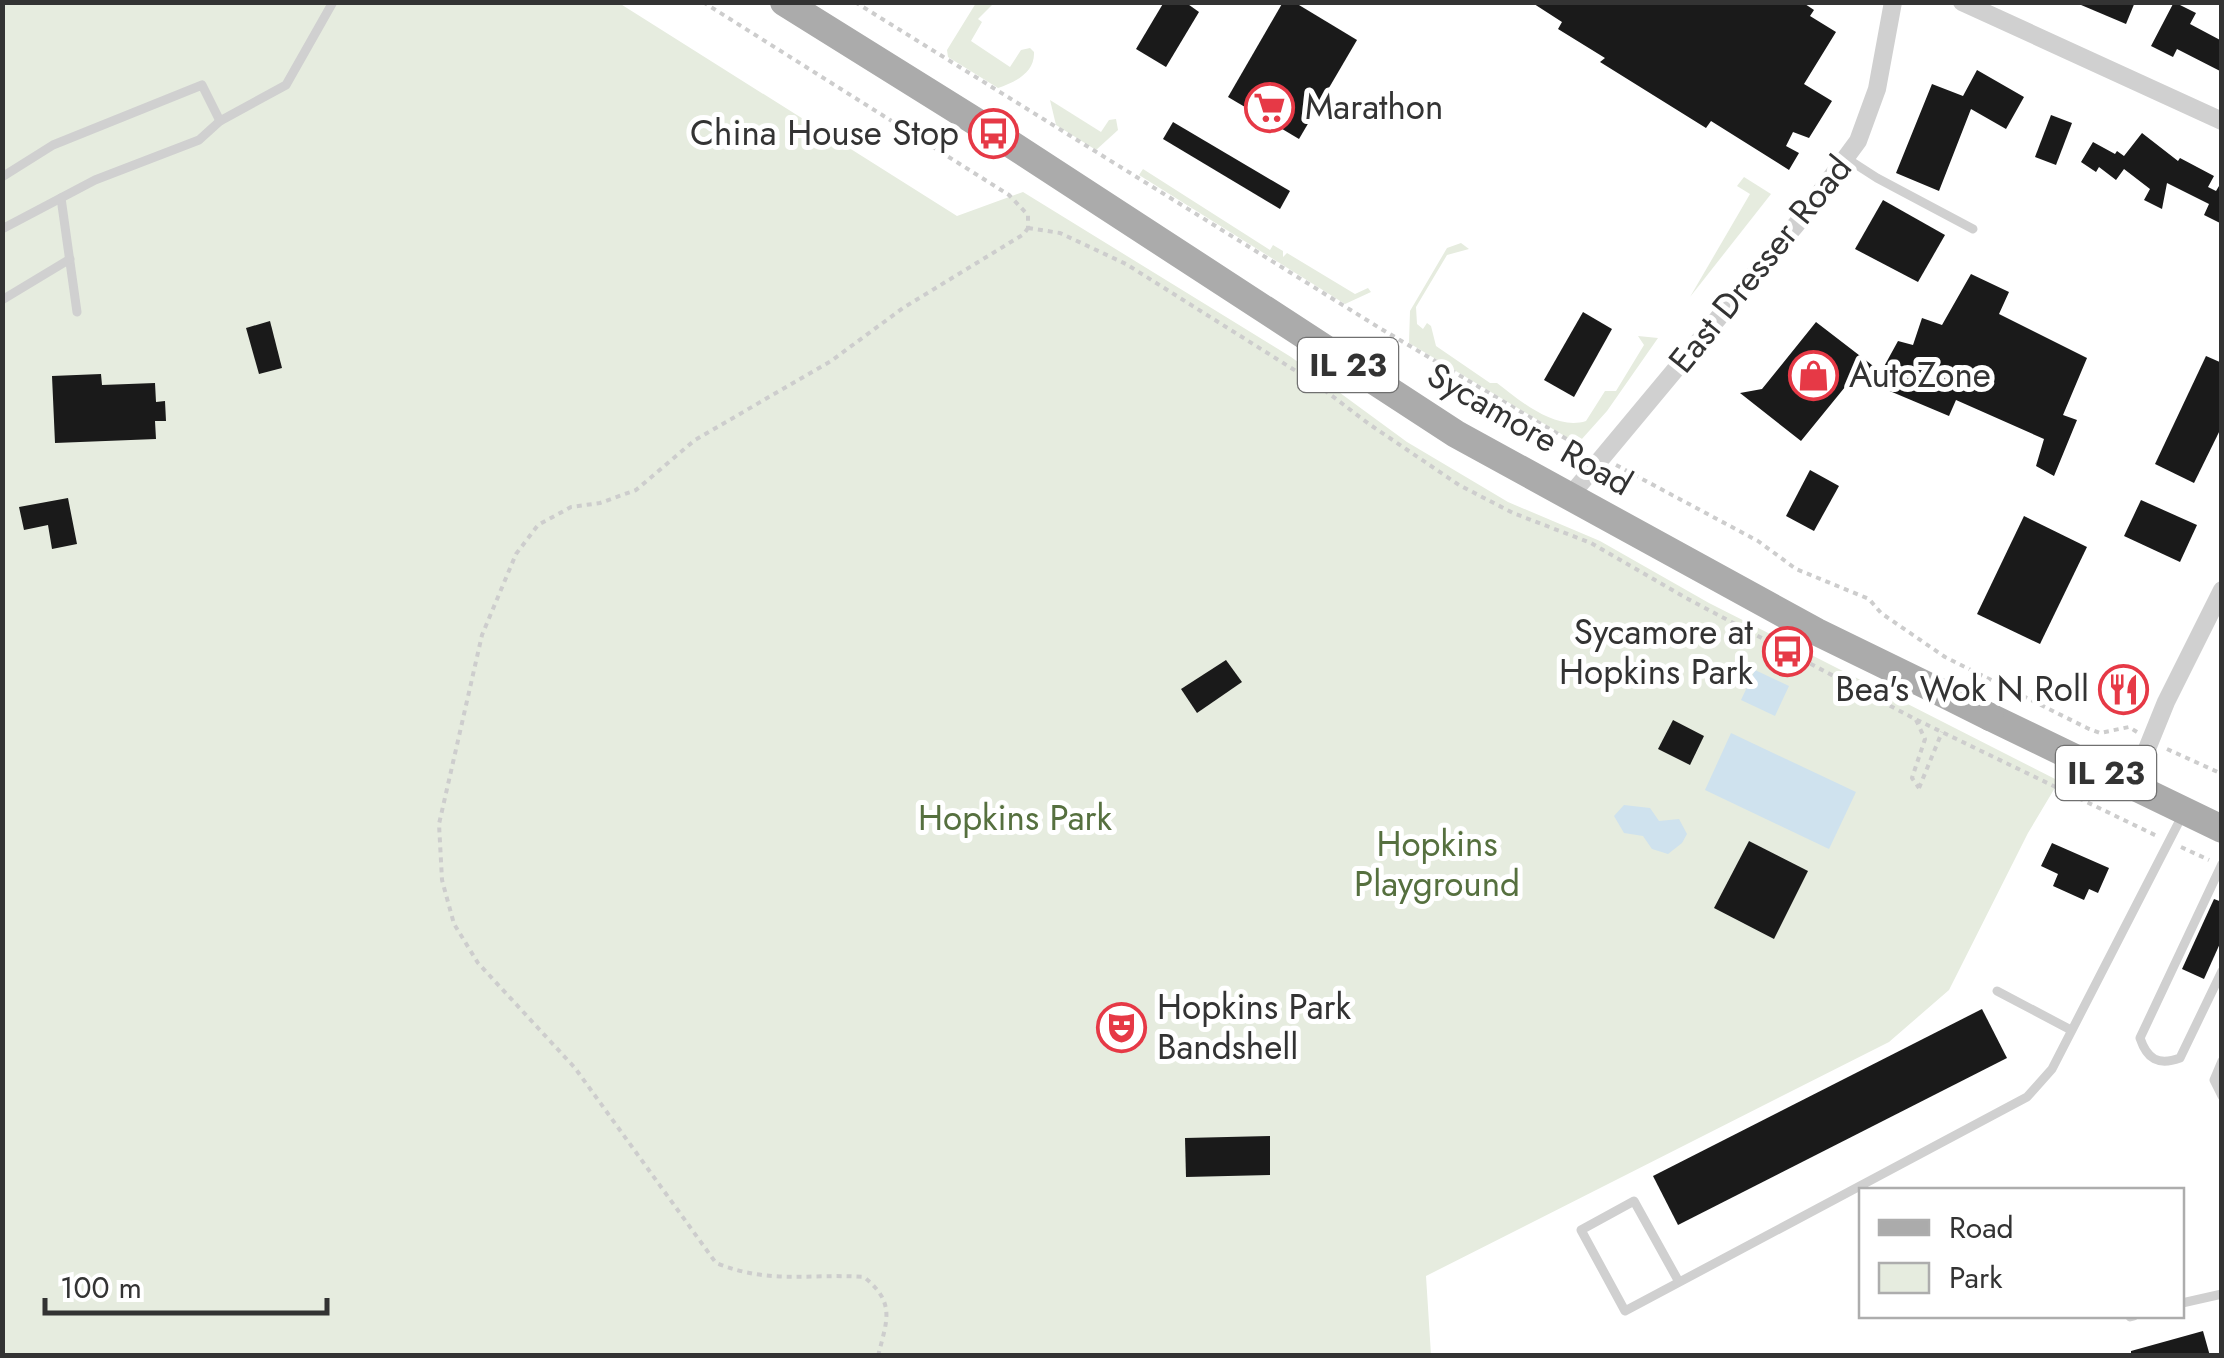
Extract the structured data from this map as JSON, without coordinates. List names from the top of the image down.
{
  "streets": {
    "main road": ["IL 23", "Sycamore Road"],
    "street": ["East Dresser Road"]
  },
  "crossings": [
    ["East Dresser Road", "Sycamore Road"]
  ],
  "parks": ["Hopkins Park", "Hopkins Playground"],
  "places": {
    "supermarket": ["Marathon"],
    "bus stop": ["China House Stop", "Sycamore at Hopkins Park"],
    "shop": ["AutoZone"],
    "restaurant": ["Bea's Wok N Roll"],
    "theatre": ["Hopkins Park Bandshell"]
  },
  "legend": ["Road", "Park"],
  "scale_bar": "100 m"
}
